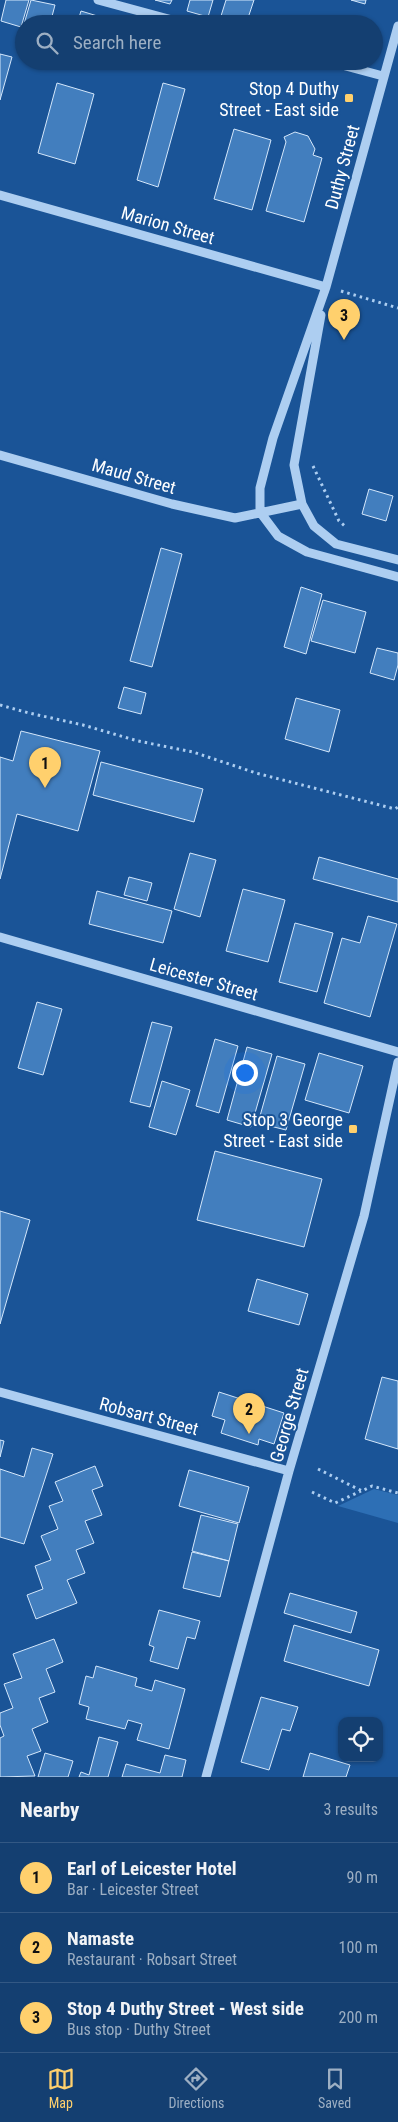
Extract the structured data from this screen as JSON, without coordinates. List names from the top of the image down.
{
  "streets": {
    "street": [
      "Duthy Street",
      "Marion Street",
      "Maud Street",
      "Leicester Street",
      "George Street",
      "Robsart Street"
    ]
  },
  "crossings": [
    ["Duthy Street", "Marion Street"],
    ["Duthy Street", "Maud Street"],
    ["George Street", "Robsart Street"]
  ],
  "places": {
    "transit": ["Stop 4 Duthy Street - East side", "Stop 3 George Street - East side"]
  },
  "page": {
    "search": "Search here",
    "pins": ["3", "1", "2"],
    "heading": ["Nearby", "3 results"],
    "list": [
      {
        "mark": "1",
        "name": "Earl of Leicester Hotel",
        "note": "Bar · Leicester Street",
        "value": "90 m"
      },
      {
        "mark": "2",
        "name": "Namaste",
        "note": "Restaurant · Robsart Street",
        "value": "100 m"
      },
      {
        "mark": "3",
        "name": "Stop 4 Duthy Street - West side",
        "note": "Bus stop · Duthy Street",
        "value": "200 m"
      }
    ],
    "nav": ["Map", "Directions", "Saved"]
  }
}
